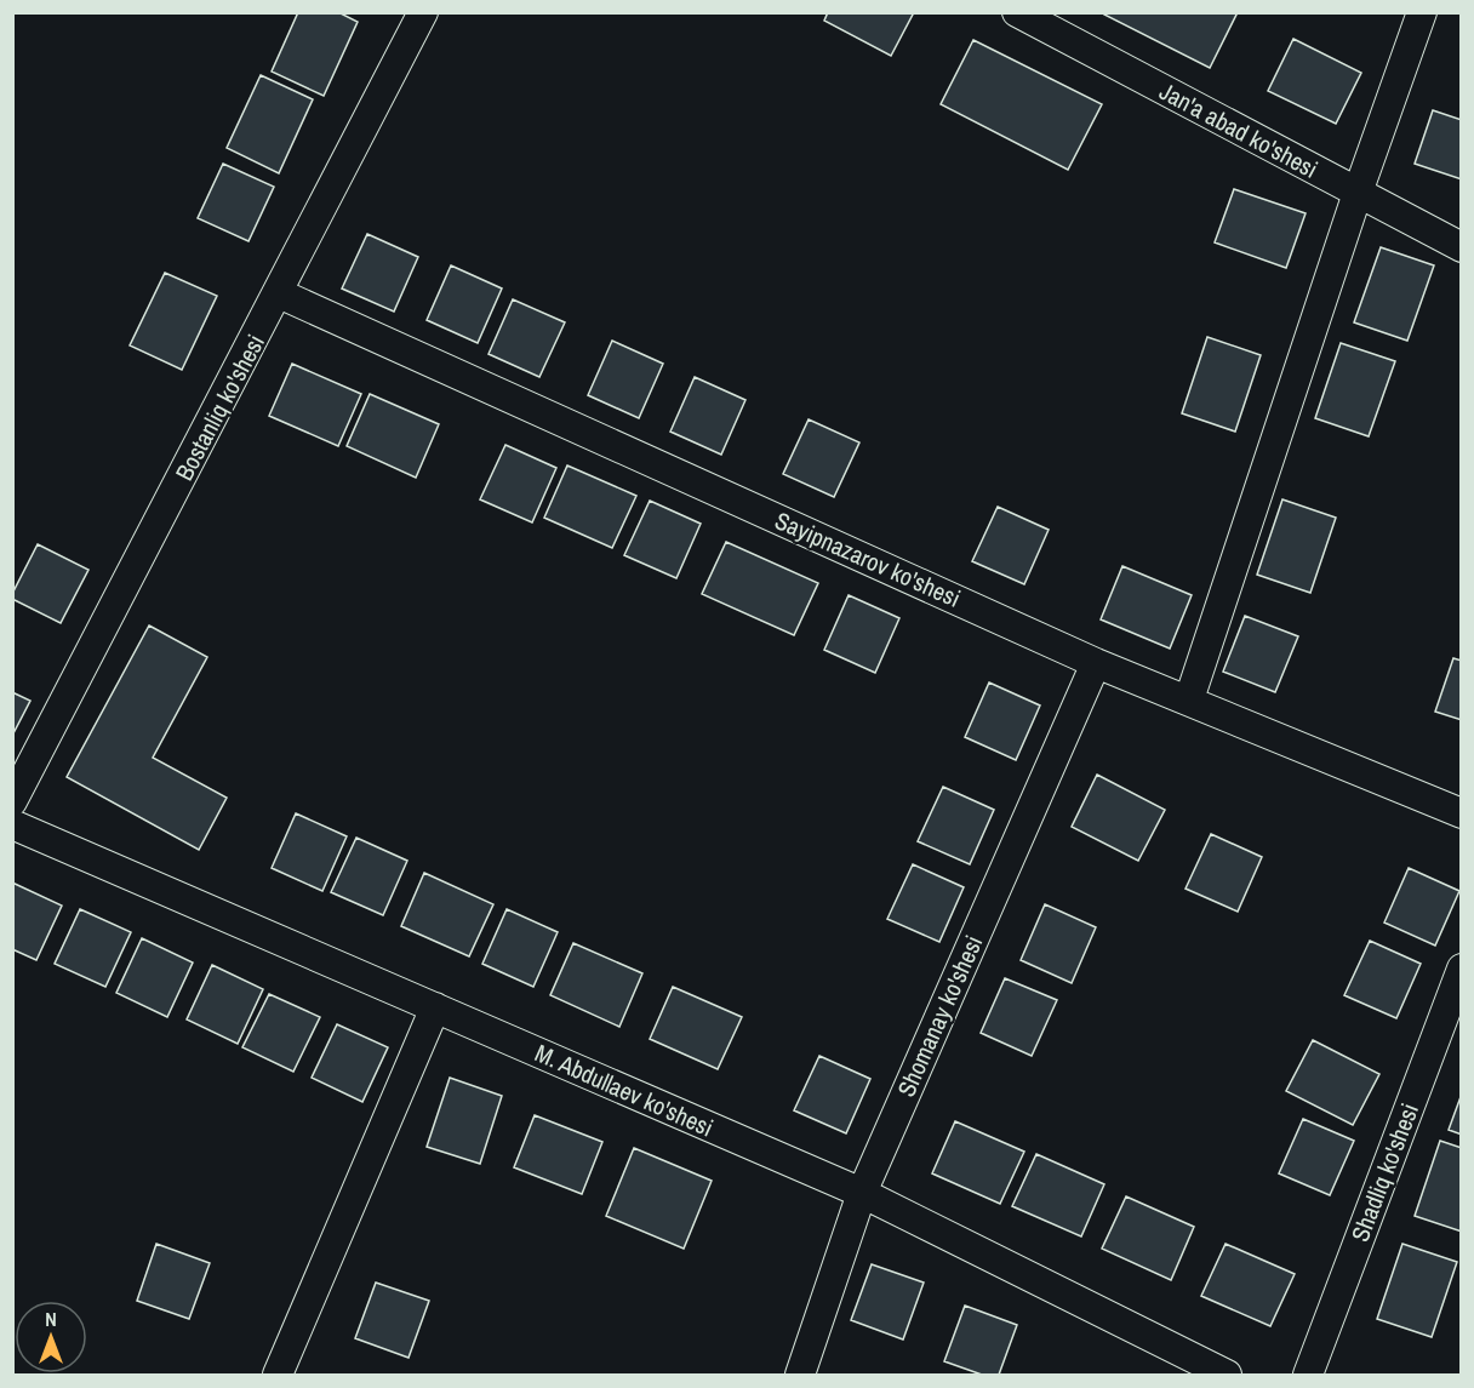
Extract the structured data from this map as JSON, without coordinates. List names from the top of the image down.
{
  "streets": {
    "street": [
      "Jan'a abad ko'shesi",
      "Bostanliq ko'shesi",
      "Sayipnazarov ko'shesi",
      "Shomanay ko'shesi",
      "M. Abdullaev ko'shesi",
      "Shadliq ko'shesi"
    ]
  },
  "crossings": [
    ["Bostanliq ko'shesi", "Sayipnazarov ko'shesi"],
    ["Sayipnazarov ko'shesi", "Shomanay ko'shesi"],
    ["Shomanay ko'shesi", "M. Abdullaev ko'shesi"]
  ],
  "north": "top"
}
